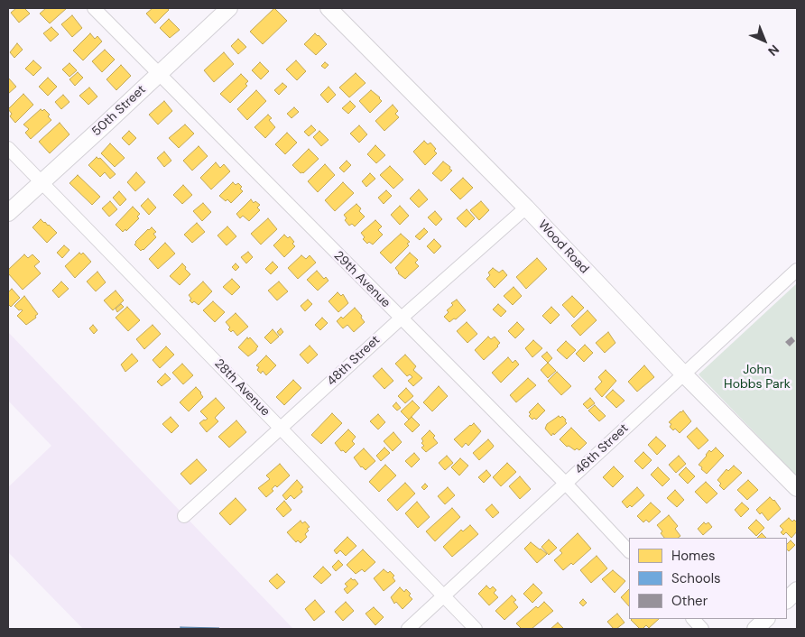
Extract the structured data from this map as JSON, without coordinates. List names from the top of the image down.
{
  "streets": {
    "street": [
      "50th Street",
      "Wood Road",
      "29th Avenue",
      "48th Street",
      "28th Avenue",
      "46th Street"
    ]
  },
  "crossings": [
    ["50th Street", "29th Avenue"],
    ["50th Street", "28th Avenue"],
    ["Wood Road", "48th Street"],
    ["Wood Road", "46th Street"],
    ["29th Avenue", "48th Street"],
    ["29th Avenue", "46th Street"],
    ["48th Street", "28th Avenue"],
    ["28th Avenue", "46th Street"]
  ],
  "parks": ["John Hobbs Park"],
  "legend": ["Homes", "Schools", "Other"],
  "north": "bottom right"
}
